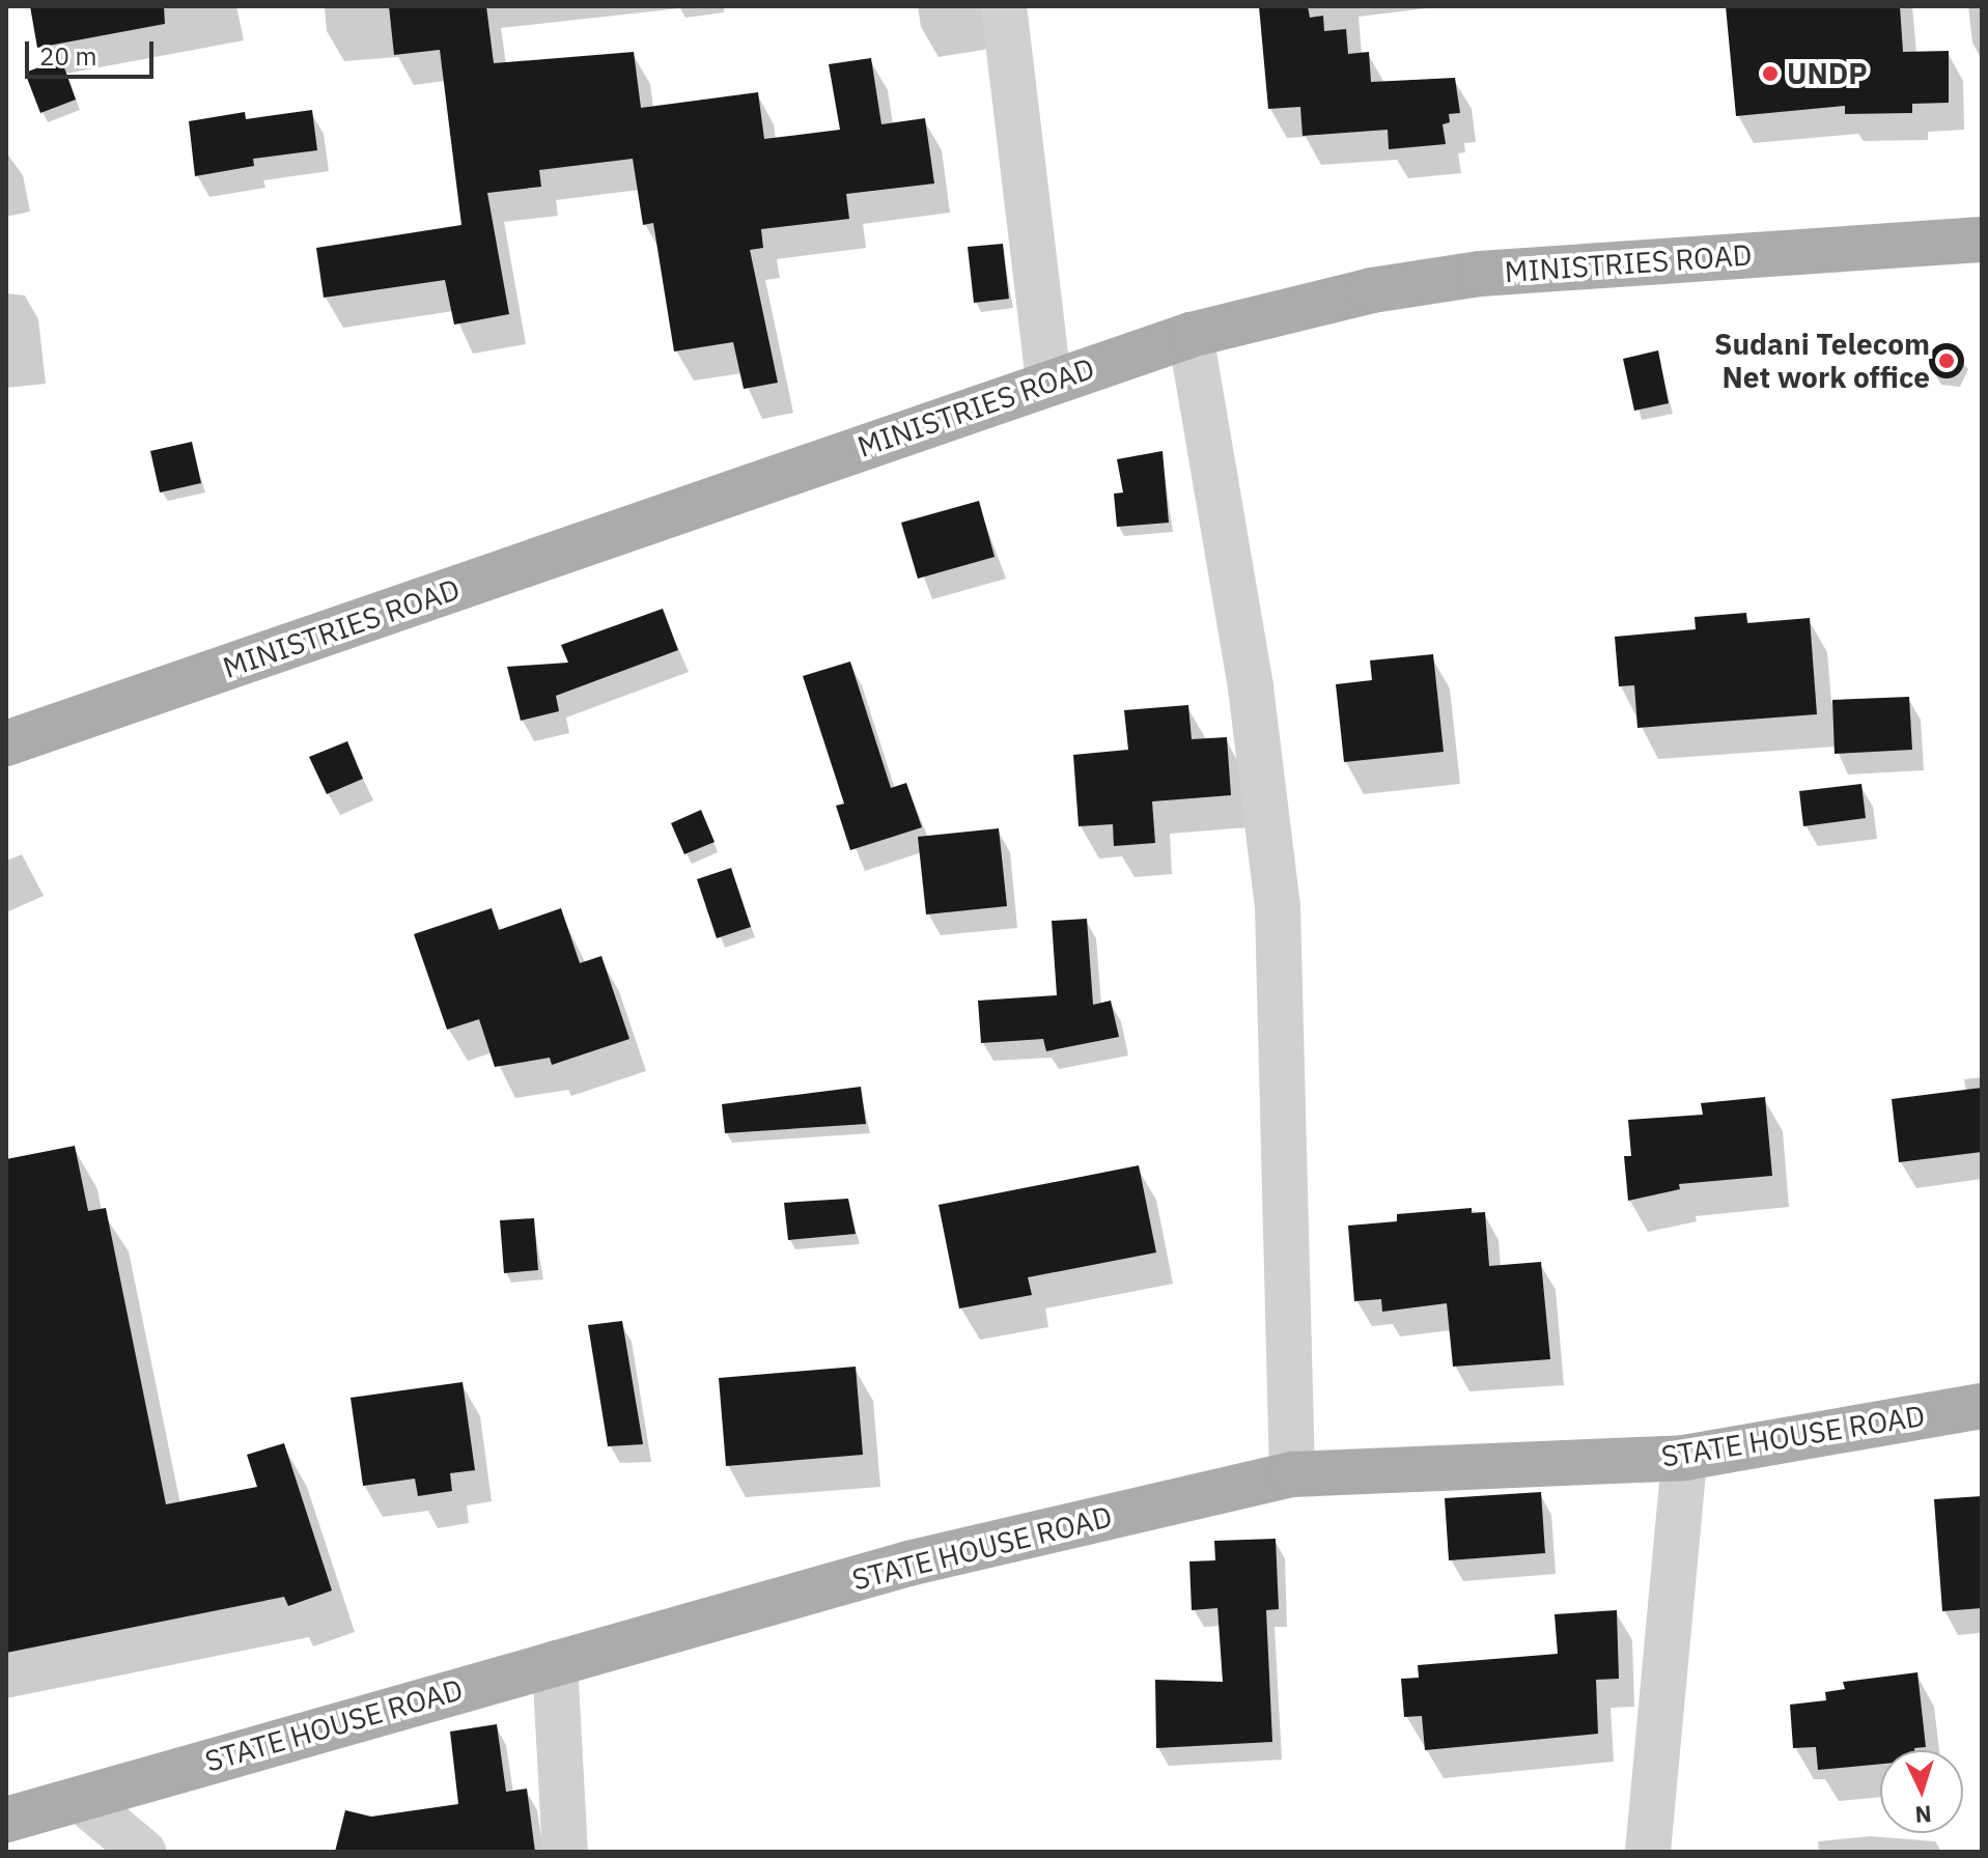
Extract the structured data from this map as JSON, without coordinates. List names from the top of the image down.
{
  "streets": {
    "main road": ["MINISTRIES ROAD", "STATE HOUSE ROAD"]
  },
  "places": ["UNDP", "Sudani Telecom Net work office"],
  "scale_bar": "20 m",
  "north": "bottom"
}
